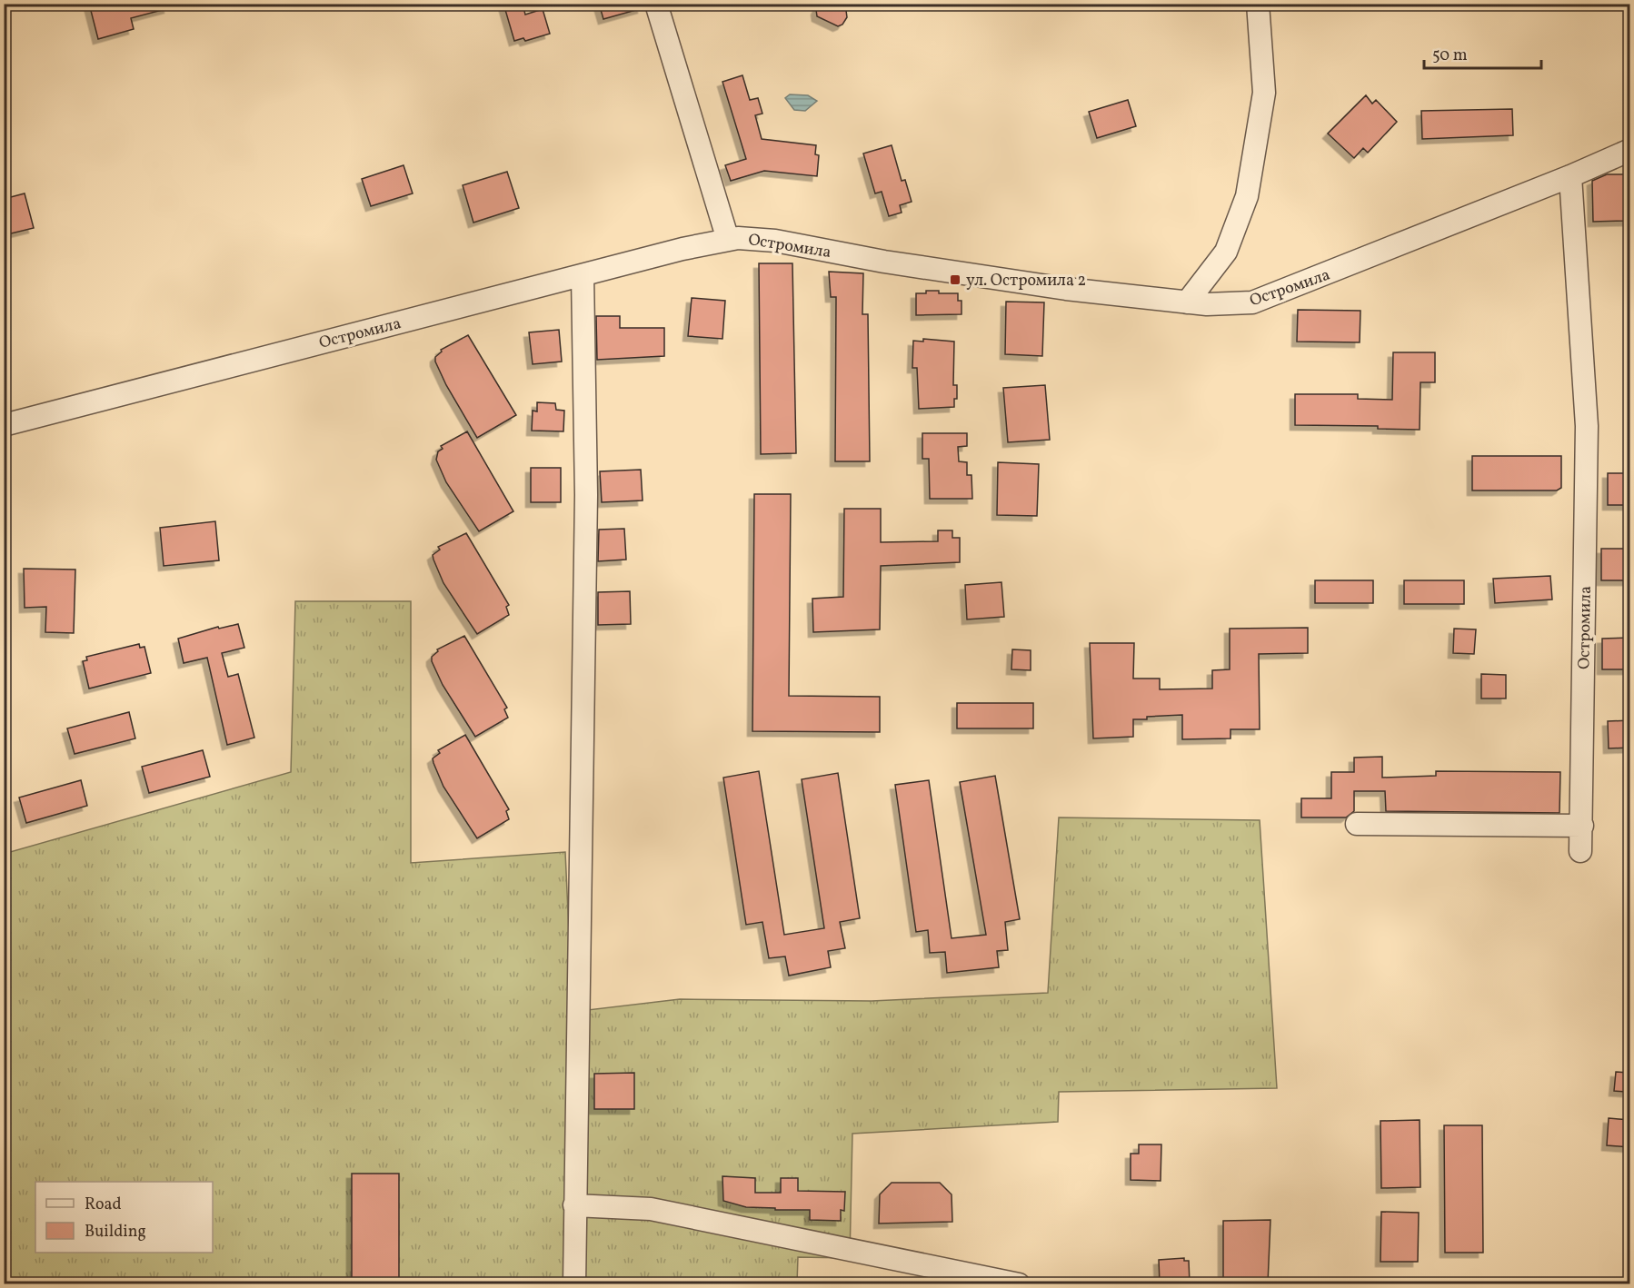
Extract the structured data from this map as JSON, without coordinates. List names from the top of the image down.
{
  "streets": {
    "street": ["Остромила"]
  },
  "places": {
    "transit": ["ул. Остромила 2"]
  },
  "legend": ["Road", "Building"],
  "scale_bar": "50 m"
}
